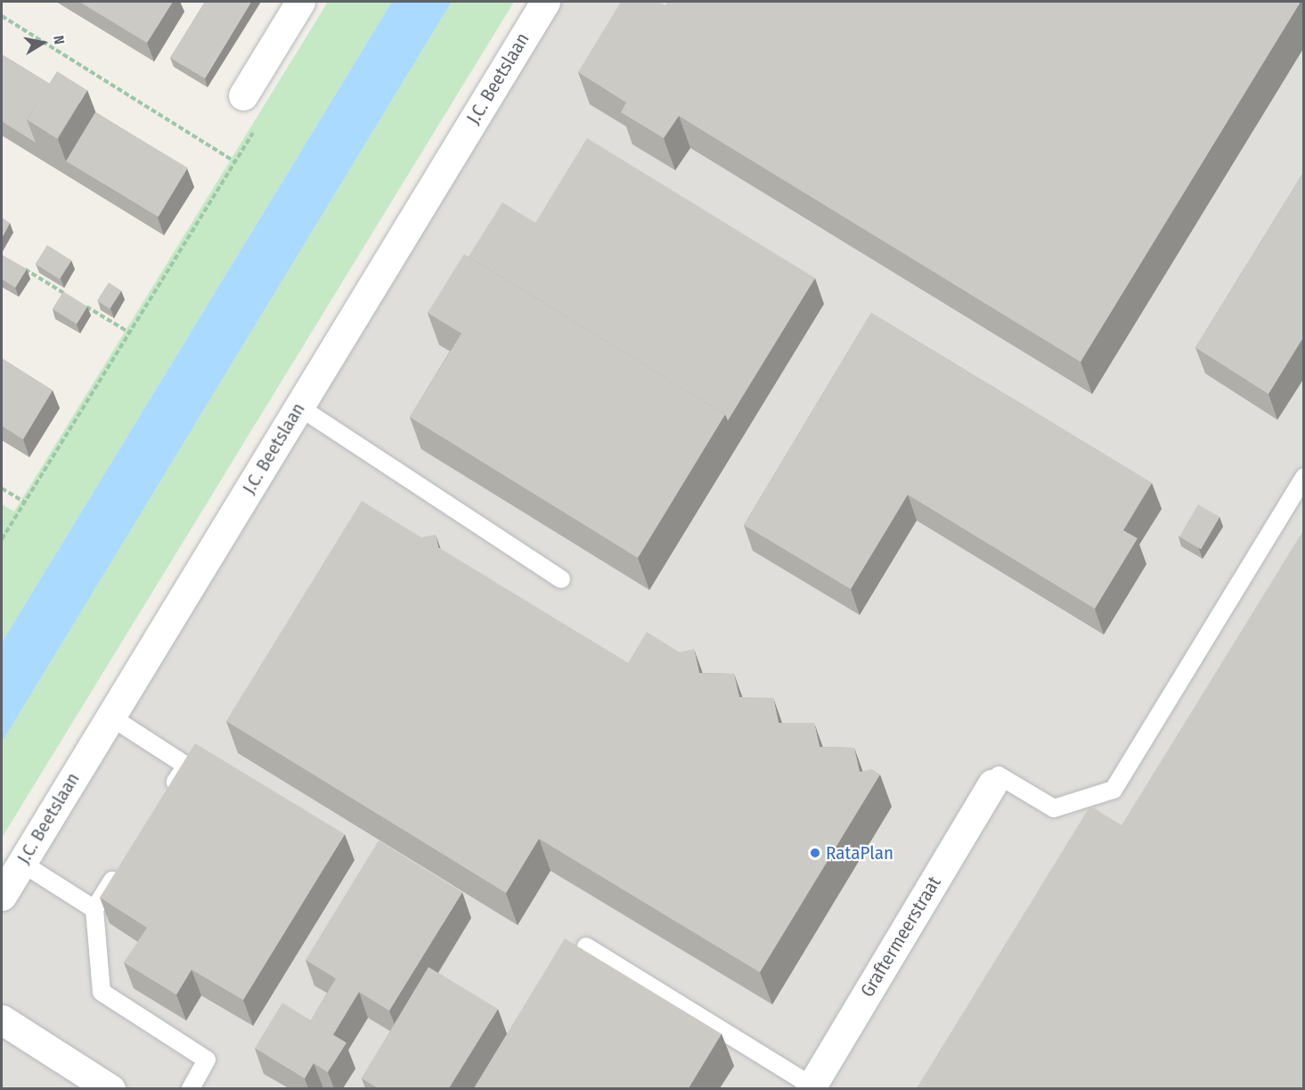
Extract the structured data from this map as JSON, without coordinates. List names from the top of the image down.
{
  "streets": {
    "street": ["J.C. Beetslaan", "Graftermeerstraat"]
  },
  "places": ["RataPlan"],
  "north": "right"
}
